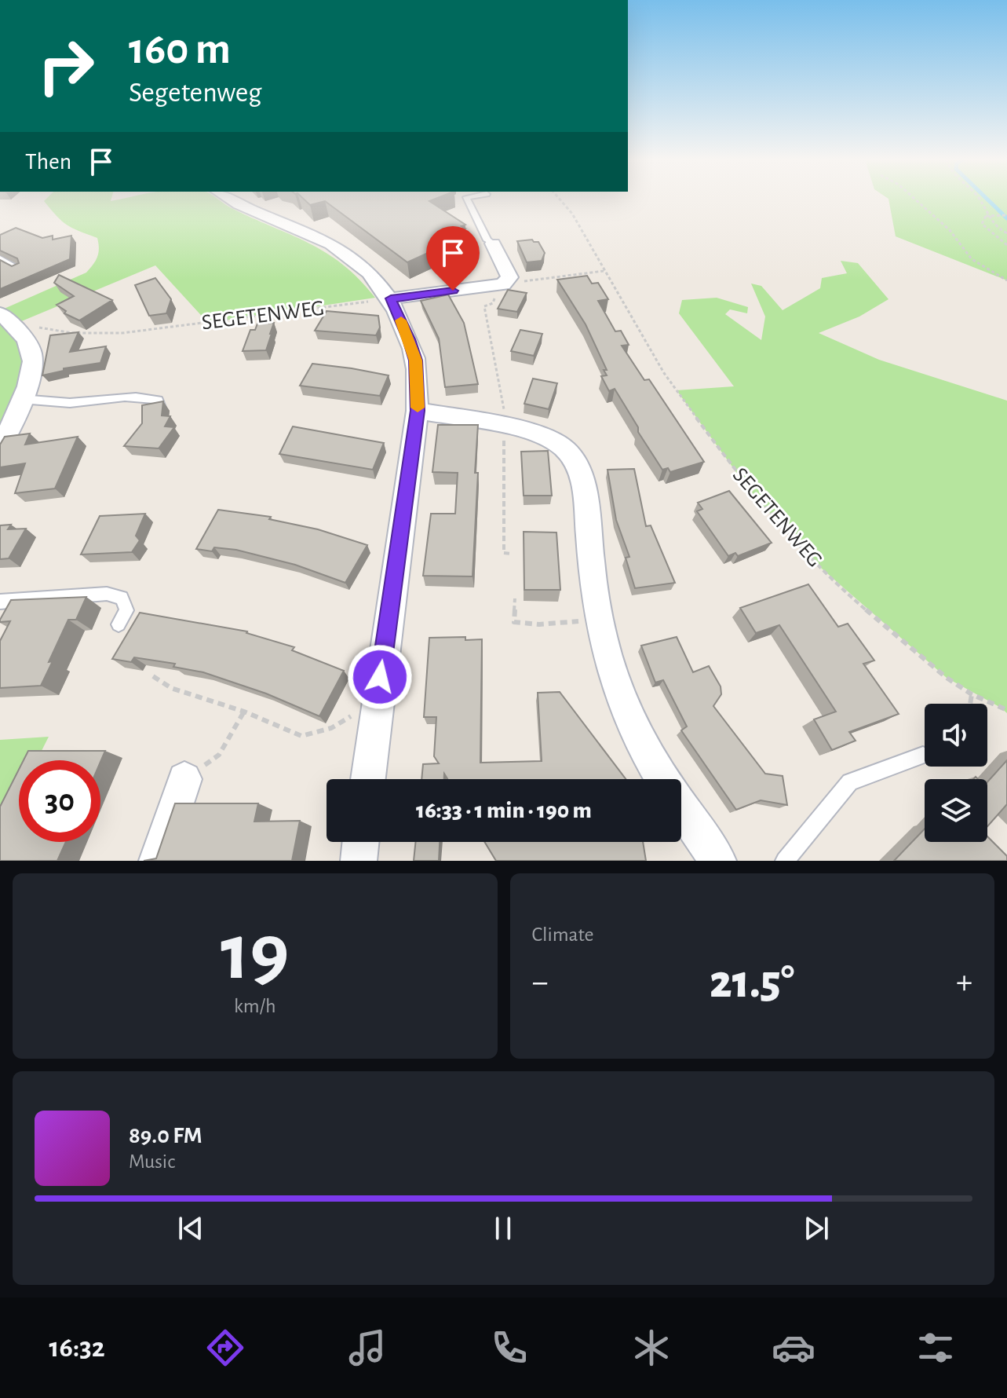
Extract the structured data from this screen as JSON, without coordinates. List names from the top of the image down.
{
  "streets": {
    "path": ["SEGETENWEG"]
  },
  "page": {
    "turn": ["160 m", "Segetenweg"],
    "then": "Then",
    "limit": "30",
    "trip": "16:33 · 1 min · 190 m",
    "tile": [
      ["19", "km/h"],
      "Climate"
    ],
    "heat": ["−", "21.5°", "+"],
    "song": ["89.0 FM", "Music"],
    "tabs": "16:32"
  }
}
